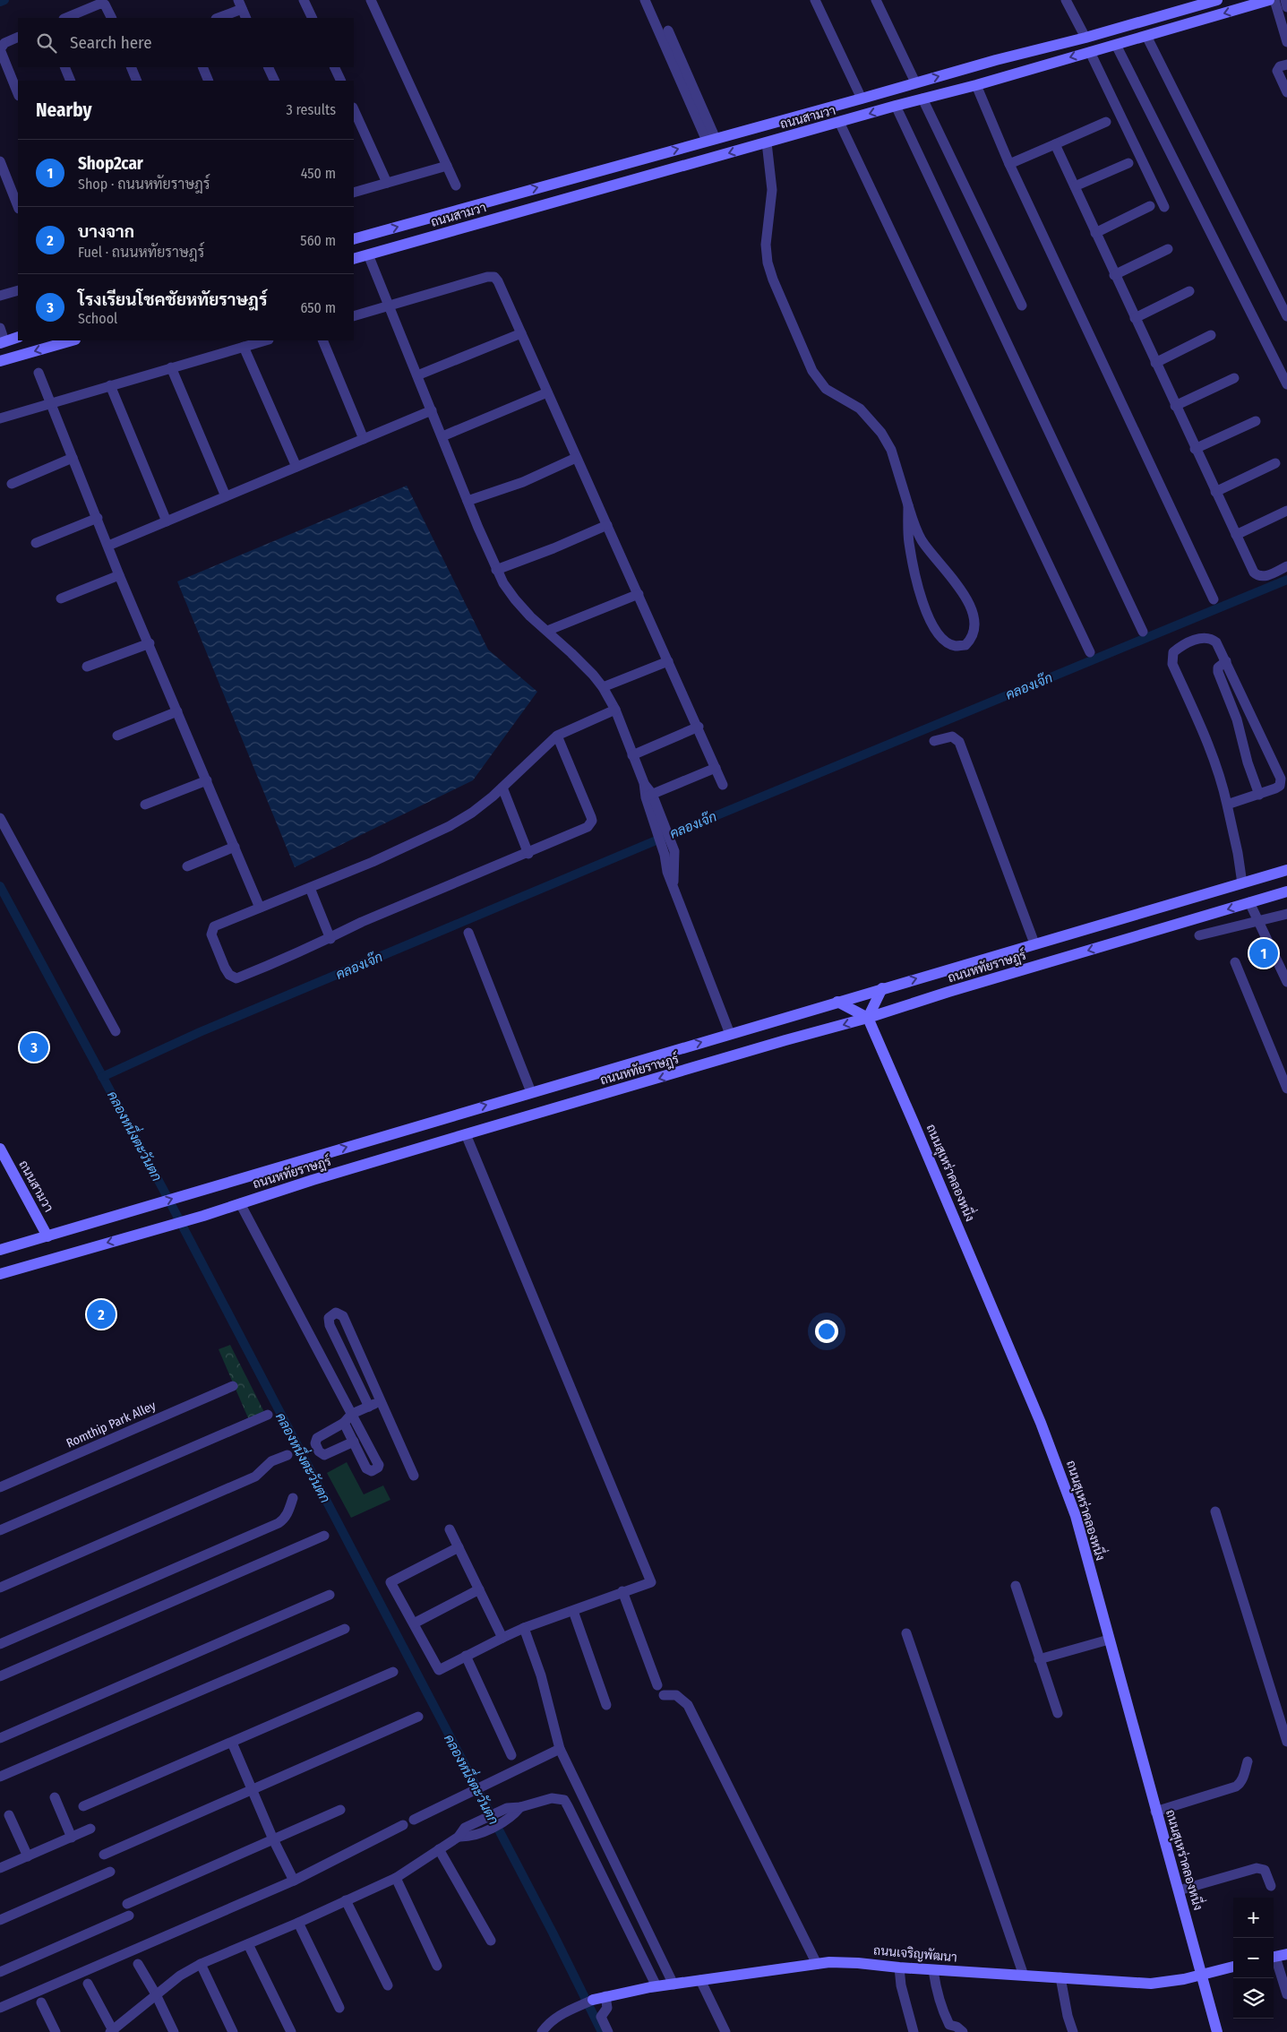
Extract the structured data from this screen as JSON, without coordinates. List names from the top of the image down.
{
  "streets": {
    "main road": [
      "ถนนสามวา",
      "ถนนหทัยราษฎร์",
      "ถนนสุเหร่าคลองหนึ่ง",
      "ถนนเจริญพัฒนา"
    ],
    "street": ["Romthip Park Alley"]
  },
  "crossings": [
    ["ถนนสามวา", "ถนนหทัยราษฎร์"],
    ["ถนนหทัยราษฎร์", "ถนนสุเหร่าคลองหนึ่ง"],
    ["ถนนสุเหร่าคลองหนึ่ง", "ถนนเจริญพัฒนา"]
  ],
  "water": ["คลองเจ๊ก", "คลองหนึ่งตะวันตก"],
  "page": {
    "search": "Search here",
    "heading": ["Nearby", "3 results"],
    "list": [
      {
        "mark": "1",
        "name": "Shop2car",
        "note": "Shop · ถนนหทัยราษฎร์",
        "value": "450 m"
      },
      {
        "mark": "2",
        "name": "บางจาก",
        "note": "Fuel · ถนนหทัยราษฎร์",
        "value": "560 m"
      },
      {
        "mark": "3",
        "name": "โรงเรียนโชคชัยหทัยราษฎร์",
        "note": "School",
        "value": "650 m"
      }
    ],
    "pins": ["1", "3", "2"],
    "map_buttons": ["+", "−"]
  }
}
